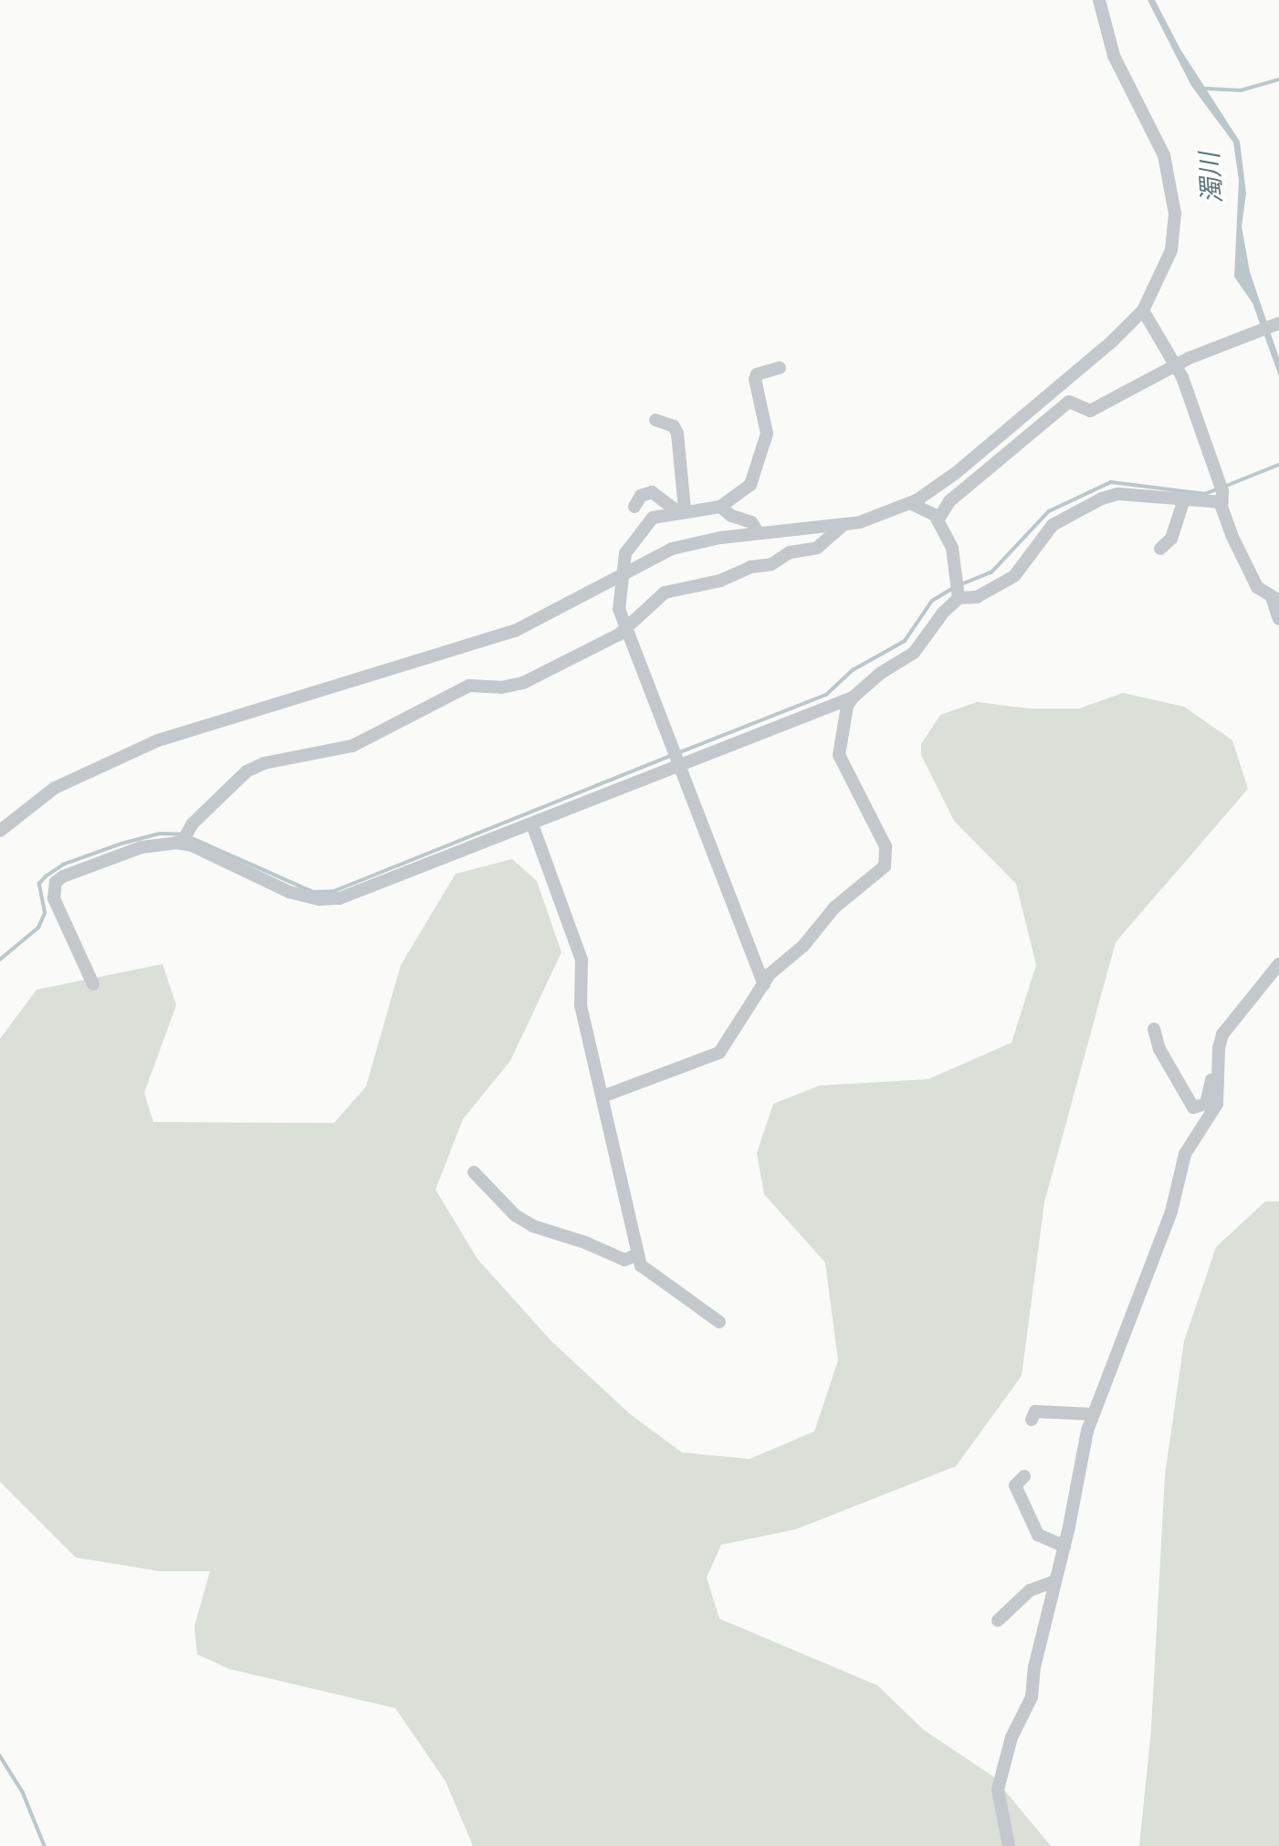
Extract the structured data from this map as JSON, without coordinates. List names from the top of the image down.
{
  "water": ["濁川"]
}
